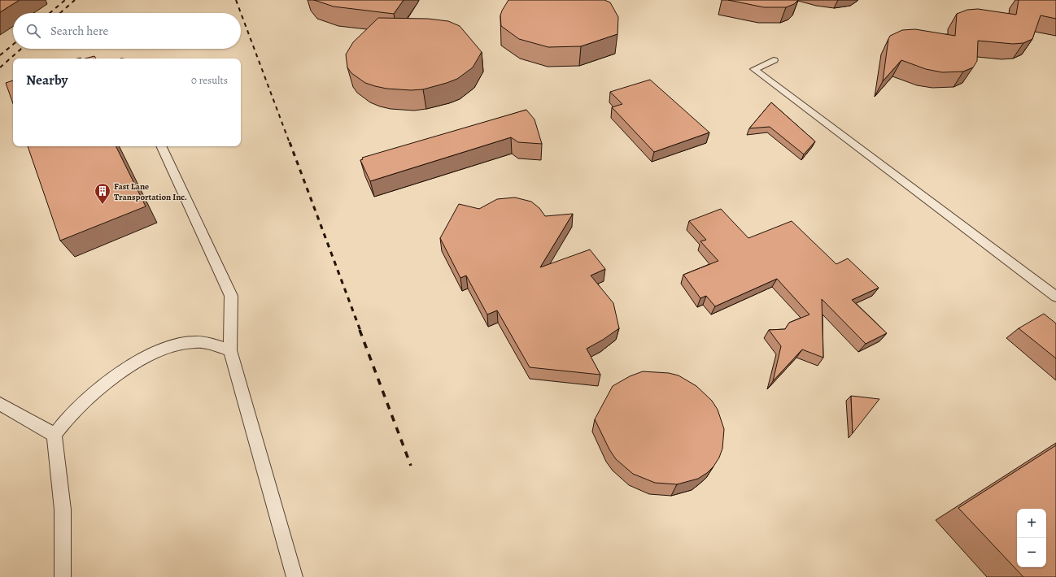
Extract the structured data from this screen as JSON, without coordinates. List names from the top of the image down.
{
  "places": {
    "building": ["Fast Lane Transportation Inc."]
  },
  "page": {
    "search": "Search here",
    "heading": ["Nearby", "0 results"],
    "map_buttons": ["+", "−"]
  }
}
